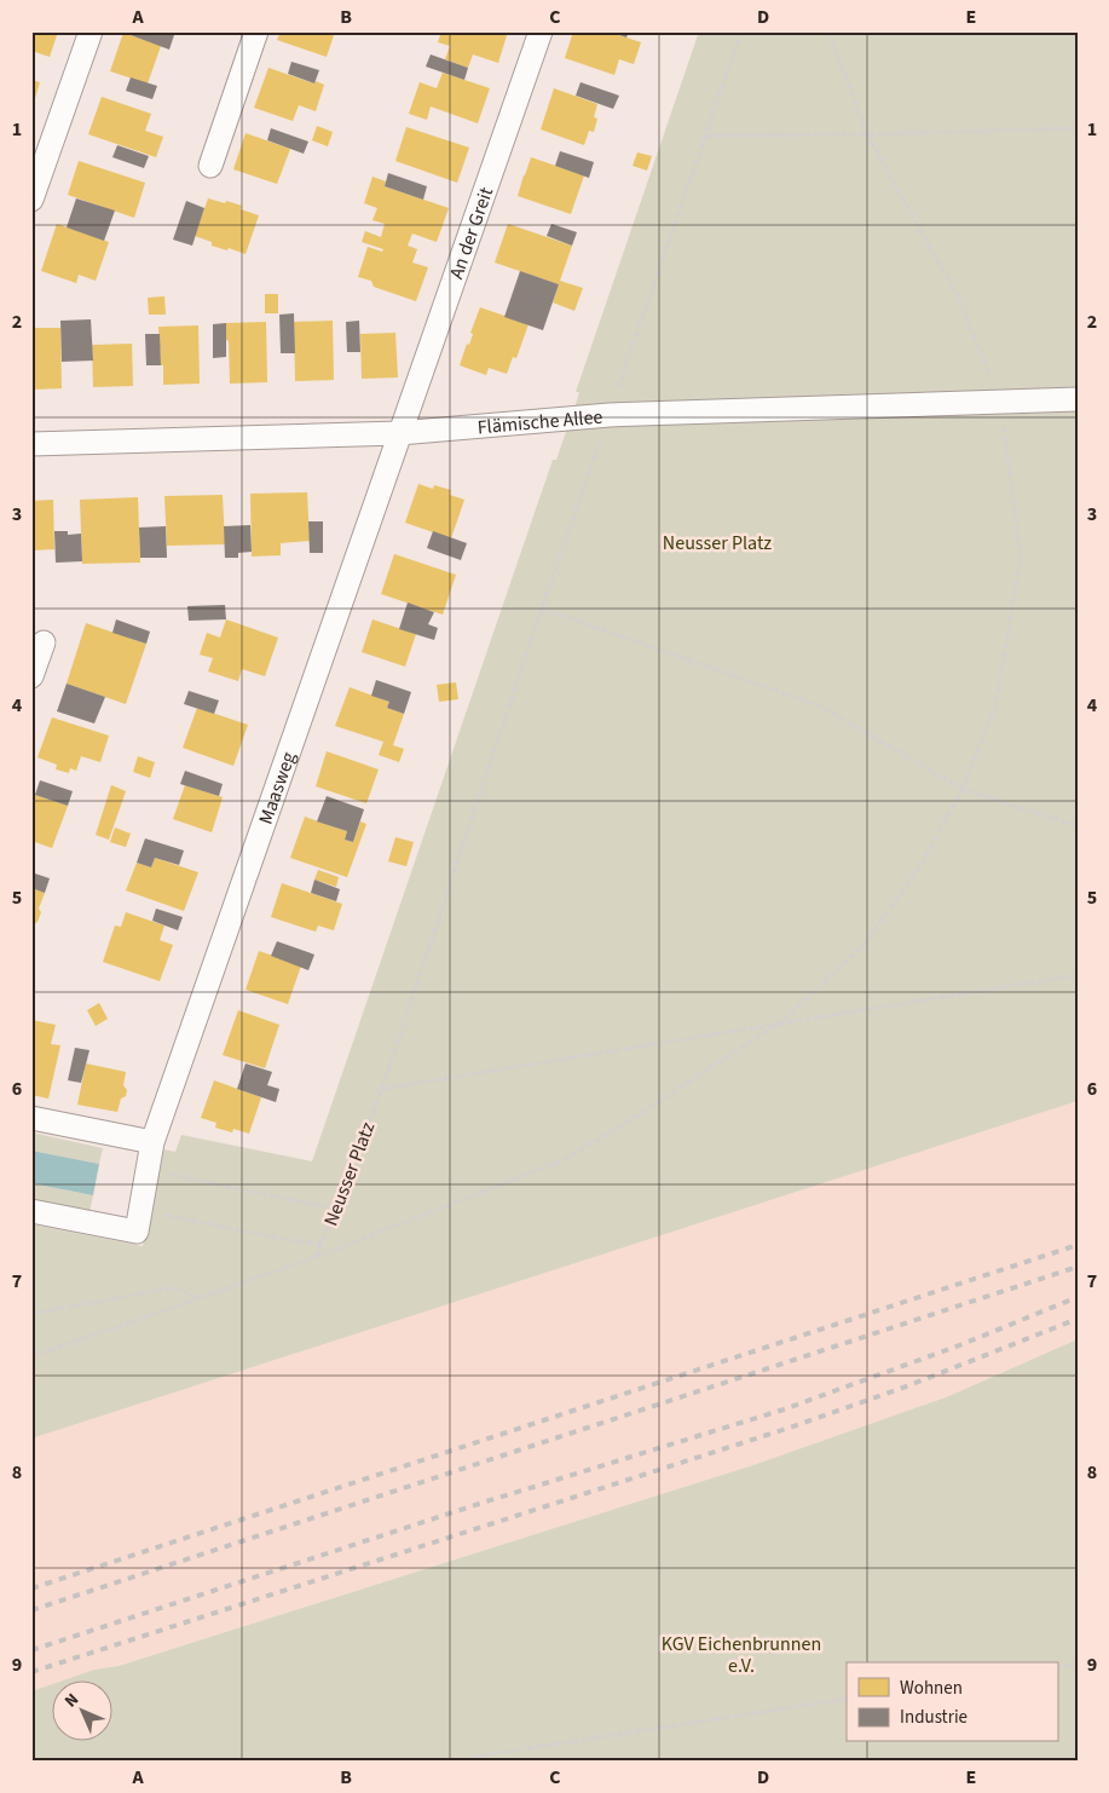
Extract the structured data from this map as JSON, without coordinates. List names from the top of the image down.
{
  "streets": {
    "street": ["An der Greit", "Flämische Allee", "Maasweg"],
    "path": ["Neusser Platz"]
  },
  "crossings": [
    ["An der Greit", "Flämische Allee"],
    ["An der Greit", "Maasweg"],
    ["Flämische Allee", "Maasweg"],
    ["Flämische Allee", "Neusser Platz"]
  ],
  "parks": ["Neusser Platz", "KGV Eichenbrunnen e.V."],
  "legend": ["Wohnen", "Industrie"],
  "north": "top left",
  "grid": {
    "columns": [
      "A",
      "B",
      "C",
      "D",
      "E"
    ],
    "rows": [
      "1",
      "2",
      "3",
      "4",
      "5",
      "6",
      "7",
      "8",
      "9"
    ]
  }
}
